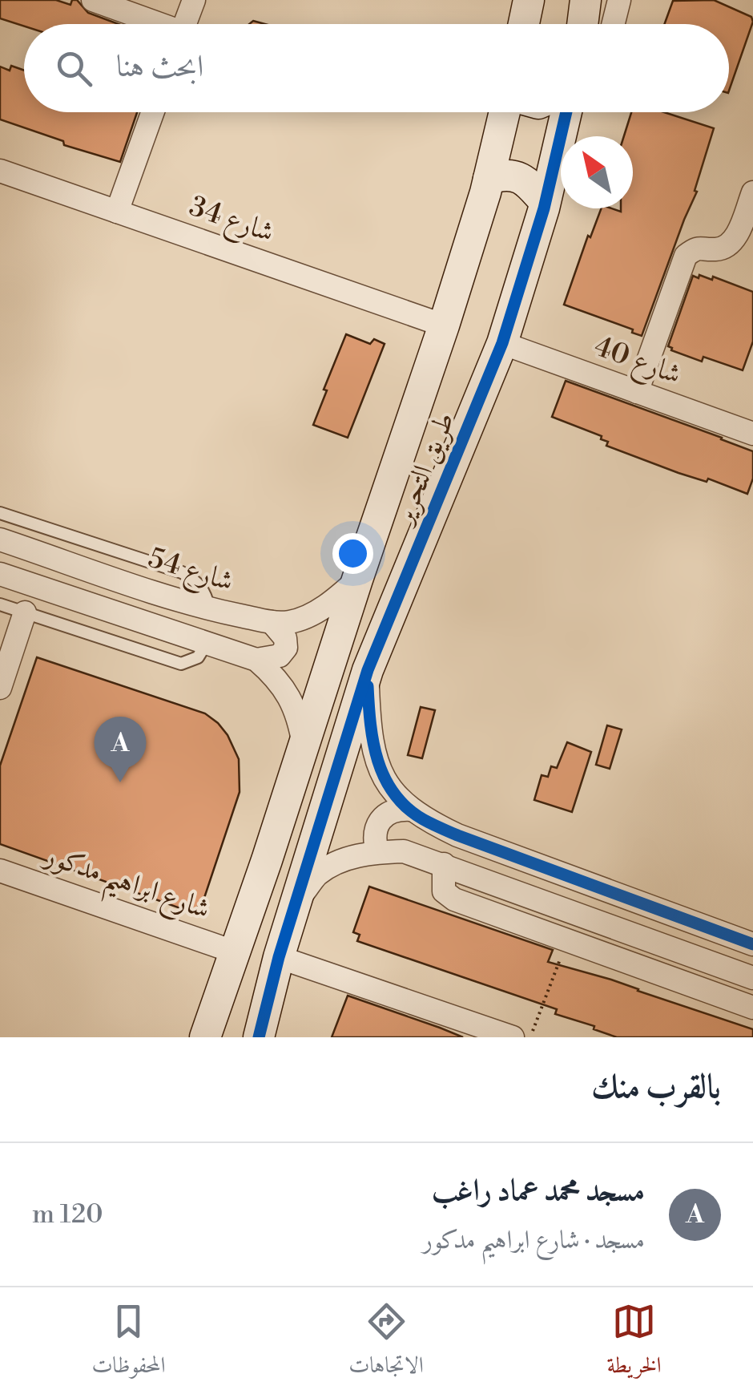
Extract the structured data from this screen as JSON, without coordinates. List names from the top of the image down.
{
  "streets": {
    "street": [
      "شارع 34",
      "شارع 40",
      "طريق التحرير",
      "شارع 54",
      "شارع ابراهيم مدكور"
    ]
  },
  "crossings": [
    ["شارع 34", "طريق التحرير"],
    ["شارع 40", "طريق التحرير"],
    ["طريق التحرير", "شارع 54"],
    ["طريق التحرير", "شارع ابراهيم مدكور"]
  ],
  "north": "top left",
  "page": {
    "search": "ابحث هنا",
    "pins": "A",
    "heading": "بالقرب منك",
    "list": [
      {
        "mark": "A",
        "name": "مسجد محمد عماد راغب",
        "note": "مسجد · شارع ابراهيم مدكور",
        "value": "120 m"
      }
    ],
    "nav": ["الخريطة", "الاتجاهات", "المحفوظات"]
  }
}
